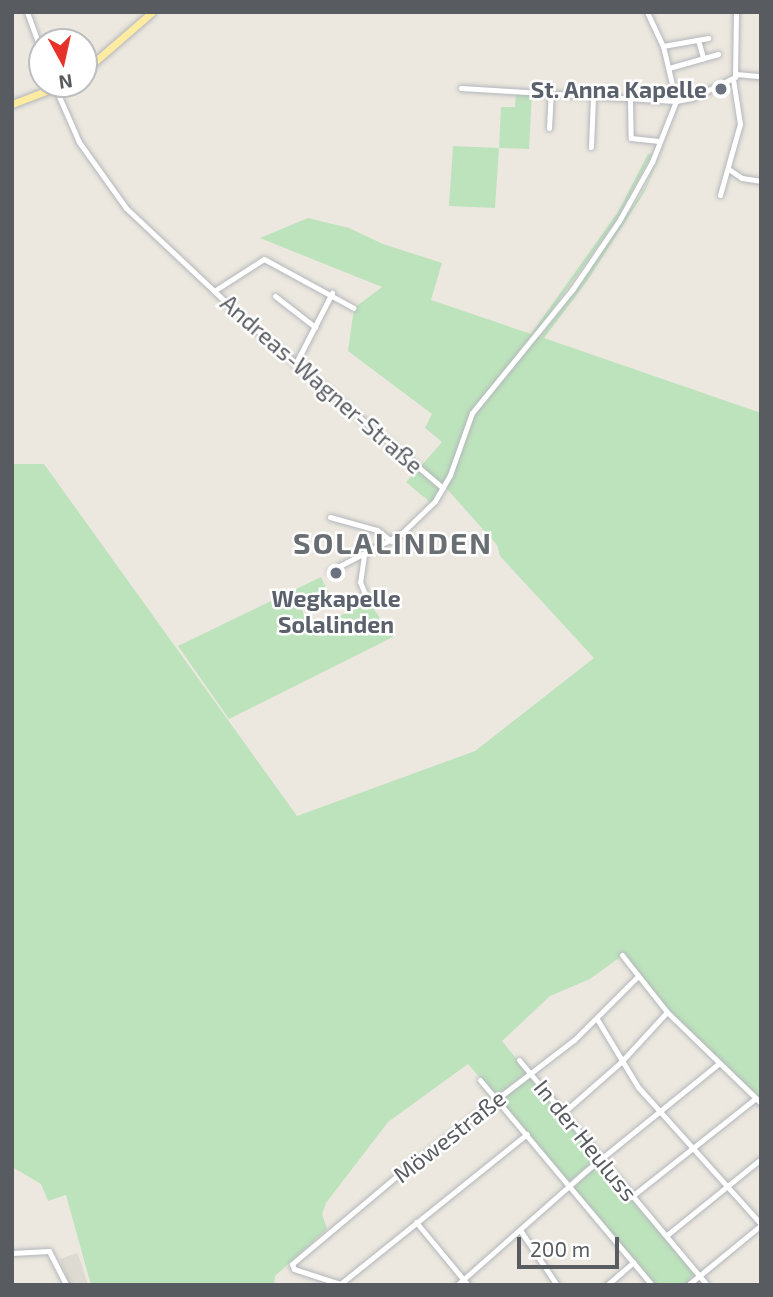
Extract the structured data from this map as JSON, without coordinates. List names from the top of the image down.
{
  "streets": {
    "street": ["Andreas-Wagner-Straße", "Möwestraße", "In der Heuluss"]
  },
  "crossings": [
    ["Möwestraße", "In der Heuluss"]
  ],
  "districts": ["SOLALINDEN"],
  "places": ["St. Anna Kapelle", "Wegkapelle Solalinden"],
  "scale_bar": "200 m",
  "north": "bottom"
}
